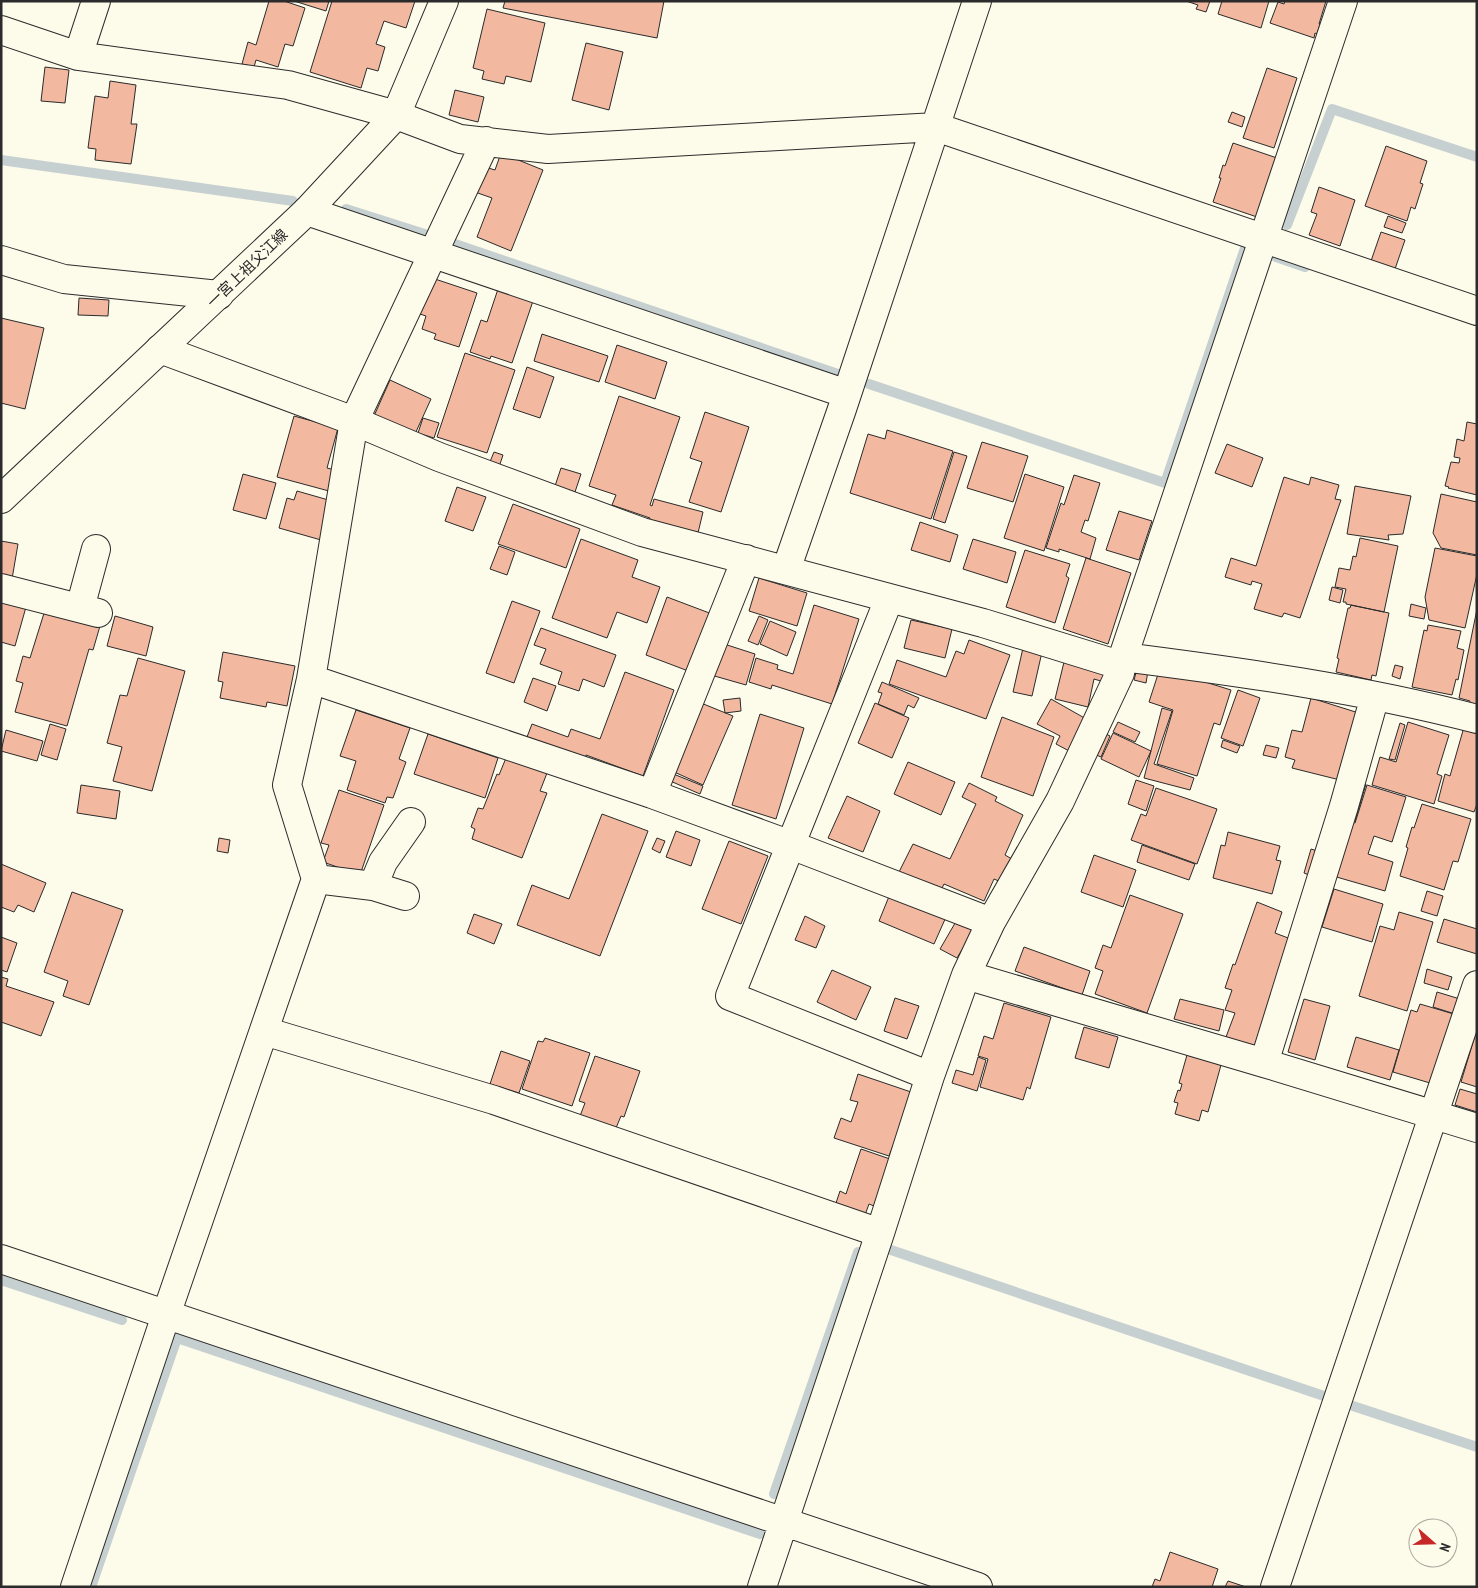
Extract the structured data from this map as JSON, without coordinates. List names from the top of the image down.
{
  "streets": {
    "street": ["一宮上祖父江線"]
  },
  "north": "right"
}
